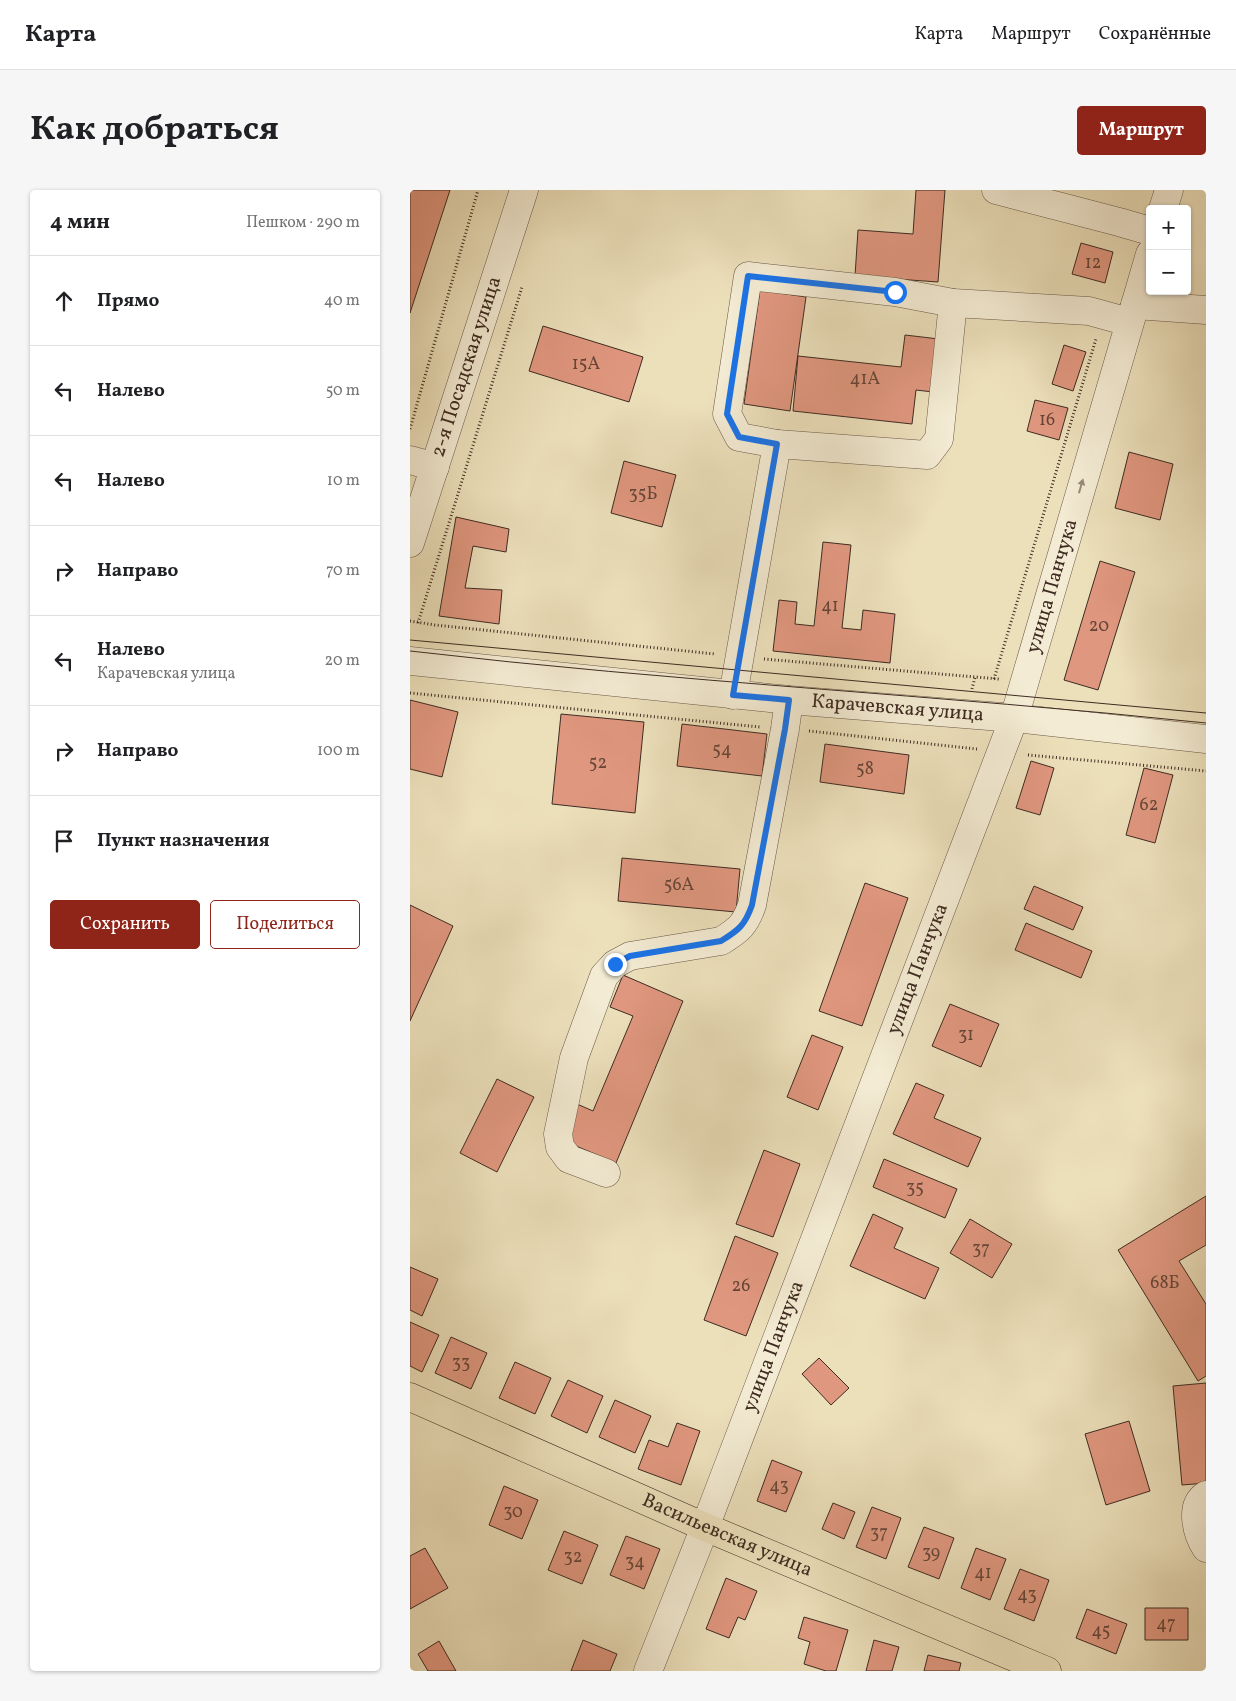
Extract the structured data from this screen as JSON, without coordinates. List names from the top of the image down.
{
  "streets": {
    "main road": ["Васильевская улица"],
    "street": ["2-я Посадская улица", "улица Панчука", "Карачевская улица"]
  },
  "crossings": [
    ["улица Панчука", "Карачевская улица"],
    ["улица Панчука", "Васильевская улица"]
  ],
  "house_numbers": [
    "12",
    "15А",
    "41А",
    "16",
    "35Б",
    "41",
    "20",
    "54",
    "52",
    "58",
    "62",
    "56А",
    "31",
    "35",
    "37",
    "68Б",
    "26",
    "33",
    "43",
    "30",
    "37",
    "39",
    "32",
    "34",
    "41",
    "43",
    "47",
    "45"
  ],
  "page": {
    "header": "Карта",
    "nav": ["Карта", "Маршрут", "Сохранённые"],
    "title": "Как добраться",
    "buttons": [
      "Маршрут",
      ["Сохранить", "Поделиться"]
    ],
    "heading": ["4 мин", "Пешком · 290 m"],
    "map_buttons": ["+", "−"],
    "list": [
      ["Прямо", "40 m"],
      ["Налево", "50 m"],
      ["Налево", "10 m"],
      ["Направо", "70 m"],
      ["Налево", "Карачевская улица", "20 m"],
      ["Направо", "100 m"],
      "Пункт назначения"
    ]
  }
}
